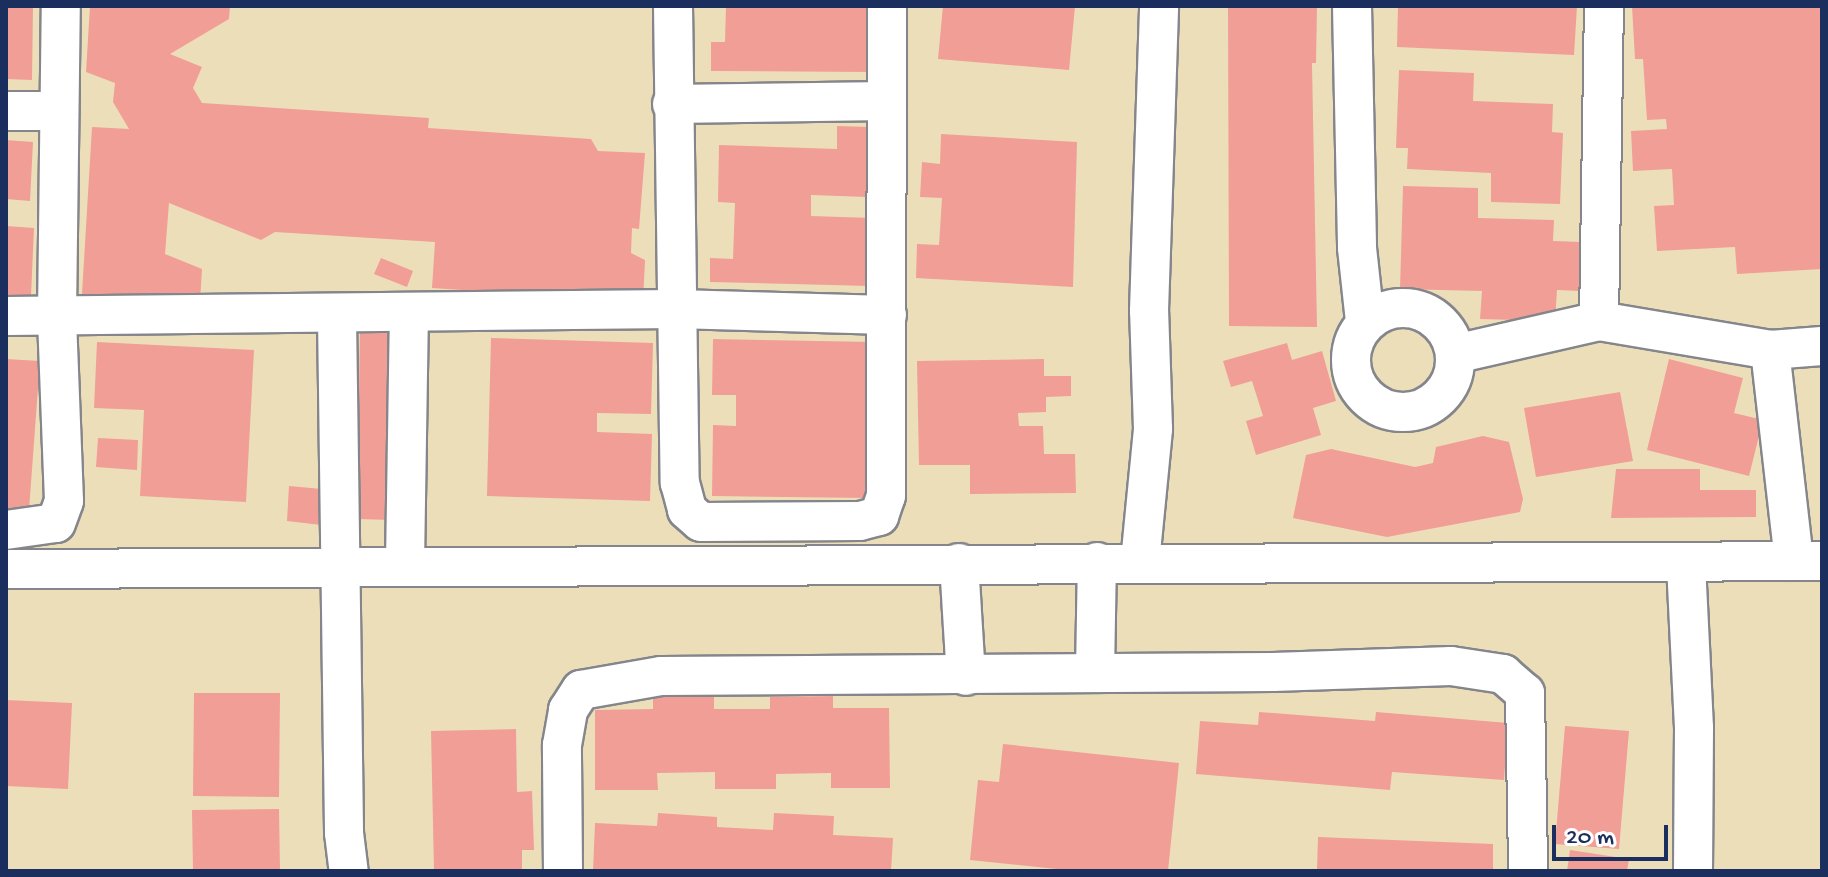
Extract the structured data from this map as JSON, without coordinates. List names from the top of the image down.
{
  "scale_bar": "20 m"
}
